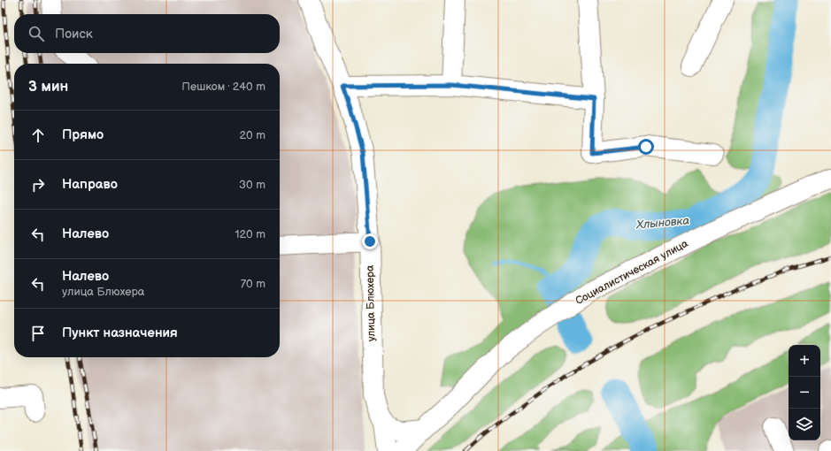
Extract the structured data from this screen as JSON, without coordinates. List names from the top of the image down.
{
  "streets": {
    "street": ["Социалистическая улица", "улица Блюхера"]
  },
  "water": ["Хлыновка"],
  "page": {
    "search": "Поиск",
    "heading": ["3 мин", "Пешком · 240 m"],
    "list": [
      ["Прямо", "20 m"],
      ["Направо", "30 m"],
      ["Налево", "120 m"],
      ["Налево", "улица Блюхера", "70 m"],
      "Пункт назначения"
    ],
    "map_buttons": ["+", "−"]
  }
}
